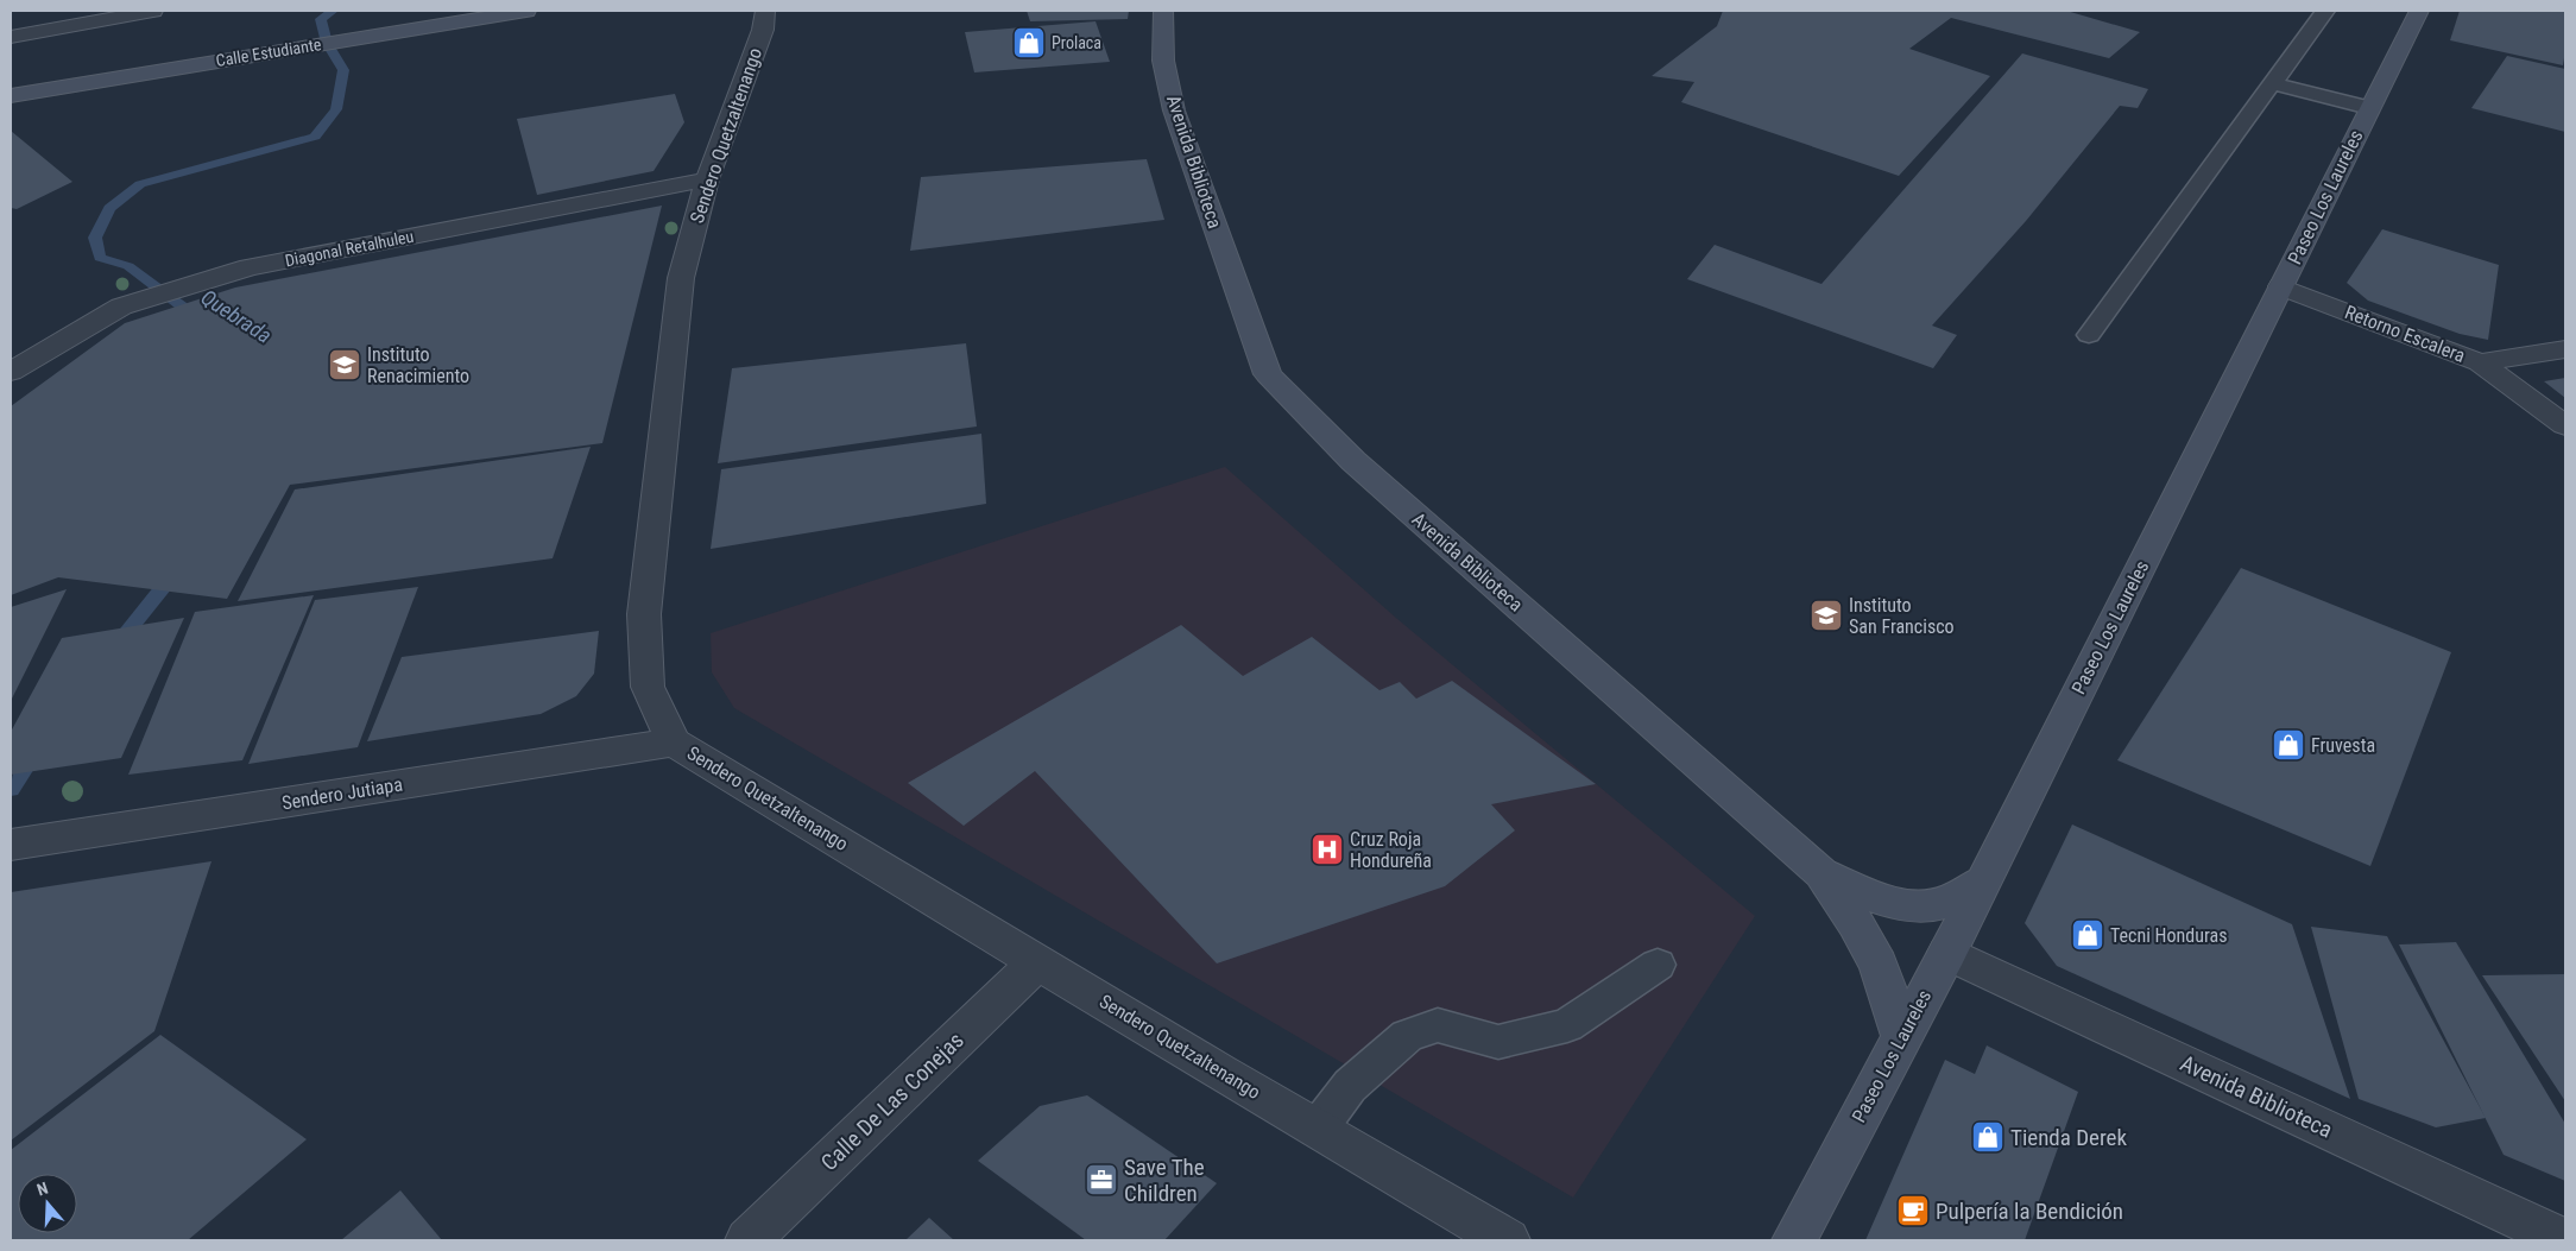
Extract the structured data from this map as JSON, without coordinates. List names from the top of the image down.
{
  "streets": {
    "street": [
      "Calle Estudiante",
      "Sendero Quetzaltenango",
      "Avenida Biblioteca",
      "Paseo Los Laureles",
      "Diagonal Retalhuleu",
      "Retorno Escalera",
      "Sendero Jutiapa",
      "Calle De Las Conejas"
    ]
  },
  "crossings": [
    ["Sendero Quetzaltenango", "Diagonal Retalhuleu"],
    ["Sendero Quetzaltenango", "Sendero Jutiapa"],
    ["Sendero Quetzaltenango", "Calle De Las Conejas"],
    ["Avenida Biblioteca", "Paseo Los Laureles"],
    ["Paseo Los Laureles", "Retorno Escalera"]
  ],
  "water": ["Quebrada"],
  "places": {
    "shop": [
      "Prolaca",
      "Fruvesta",
      "Tecni Honduras",
      "Tienda Derek"
    ],
    "school or university": ["Instituto Renacimiento", "Instituto San Francisco"],
    "hospital": ["Cruz Roja Hondureña"],
    "office": ["Save The Children"],
    "cafe": ["Pulpería la Bendición"]
  },
  "north": "top"
}
